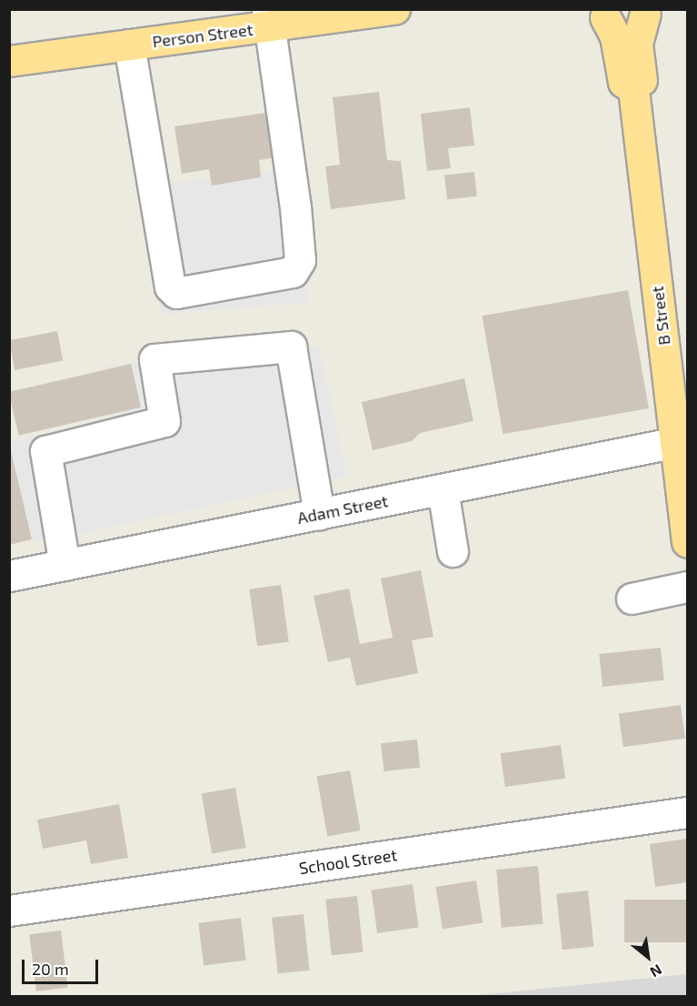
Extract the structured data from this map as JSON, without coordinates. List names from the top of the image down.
{
  "streets": {
    "main road": ["Person Street", "B Street"],
    "street": ["Adam Street", "School Street"]
  },
  "crossings": [
    ["B Street", "Adam Street"]
  ],
  "scale_bar": "20 m",
  "north": "bottom right"
}
